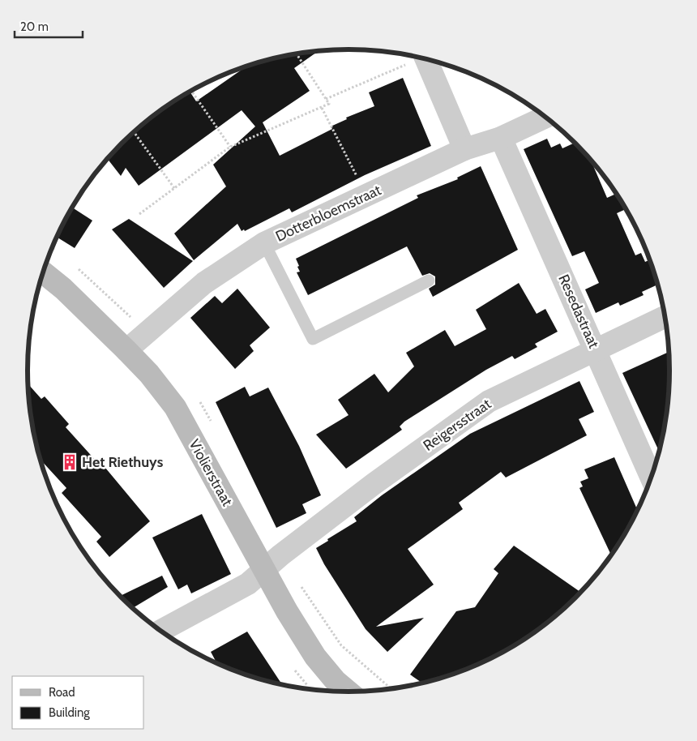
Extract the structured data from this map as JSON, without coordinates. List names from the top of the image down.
{
  "streets": {
    "main road": ["Violierstraat"],
    "street": ["Dotterbloemstraat", "Resedastraat", "Reigersstraat"]
  },
  "crossings": [
    ["Dotterbloemstraat", "Resedastraat"],
    ["Dotterbloemstraat", "Violierstraat"],
    ["Resedastraat", "Reigersstraat"],
    ["Reigersstraat", "Violierstraat"]
  ],
  "places": {
    "building": ["Het Riethuys"]
  },
  "legend": ["Road", "Building"],
  "scale_bar": "20 m"
}
